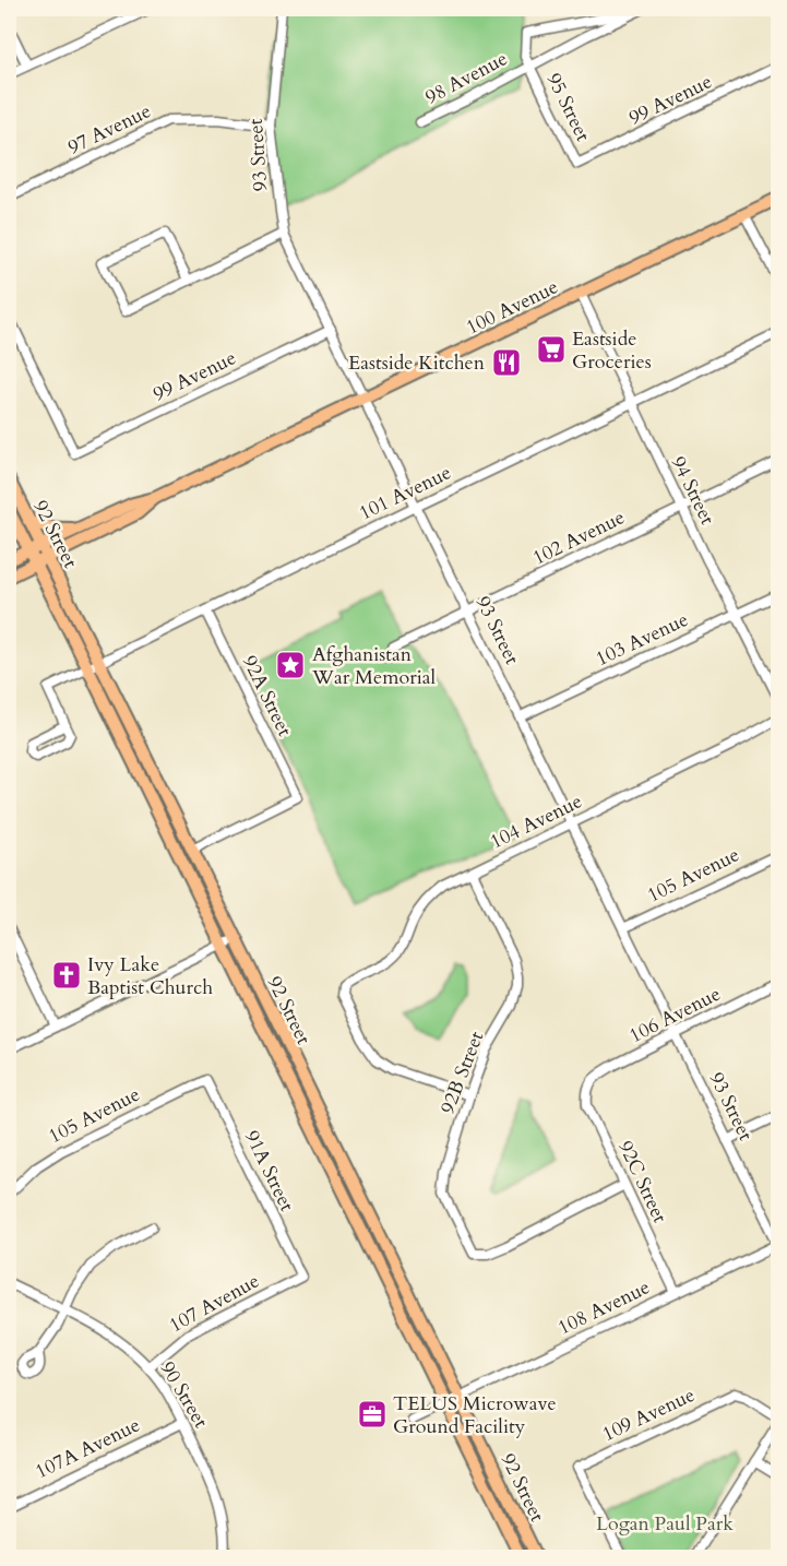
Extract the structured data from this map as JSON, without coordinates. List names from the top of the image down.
{
  "streets": {
    "main road": ["100 Avenue", "92 Street"],
    "street": [
      "98 Avenue",
      "99 Avenue",
      "95 Street",
      "97 Avenue",
      "93 Street",
      "94 Street",
      "101 Avenue",
      "102 Avenue",
      "103 Avenue",
      "92A Street",
      "104 Avenue",
      "105 Avenue",
      "106 Avenue",
      "92B Street",
      "91A Street",
      "92C Street",
      "107 Avenue",
      "108 Avenue",
      "90 Street",
      "109 Avenue",
      "107A Avenue"
    ]
  },
  "crossings": [
    ["98 Avenue", "95 Street"],
    ["99 Avenue", "95 Street"],
    ["99 Avenue", "93 Street"],
    ["97 Avenue", "93 Street"],
    ["93 Street", "100 Avenue"],
    ["93 Street", "101 Avenue"],
    ["93 Street", "102 Avenue"],
    ["93 Street", "103 Avenue"],
    ["93 Street", "104 Avenue"],
    ["93 Street", "105 Avenue"],
    ["93 Street", "106 Avenue"],
    ["93 Street", "108 Avenue"],
    ["100 Avenue", "94 Street"],
    ["100 Avenue", "92 Street"],
    ["94 Street", "101 Avenue"],
    ["94 Street", "102 Avenue"],
    ["94 Street", "103 Avenue"],
    ["101 Avenue", "92 Street"],
    ["101 Avenue", "92A Street"],
    ["92 Street", "92A Street"],
    ["92 Street", "108 Avenue"],
    ["104 Avenue", "92B Street"],
    ["105 Avenue", "91A Street"],
    ["106 Avenue", "92C Street"],
    ["92B Street", "92C Street"],
    ["91A Street", "107 Avenue"],
    ["92C Street", "108 Avenue"],
    ["107 Avenue", "90 Street"],
    ["90 Street", "107A Avenue"]
  ],
  "parks": ["Logan Paul Park"],
  "places": {
    "supermarket": ["Eastside Groceries"],
    "restaurant": ["Eastside Kitchen"],
    "place": ["Afghanistan War Memorial"],
    "church": ["Ivy Lake Baptist Church"],
    "office": ["TELUS Microwave Ground Facility"]
  }
}
